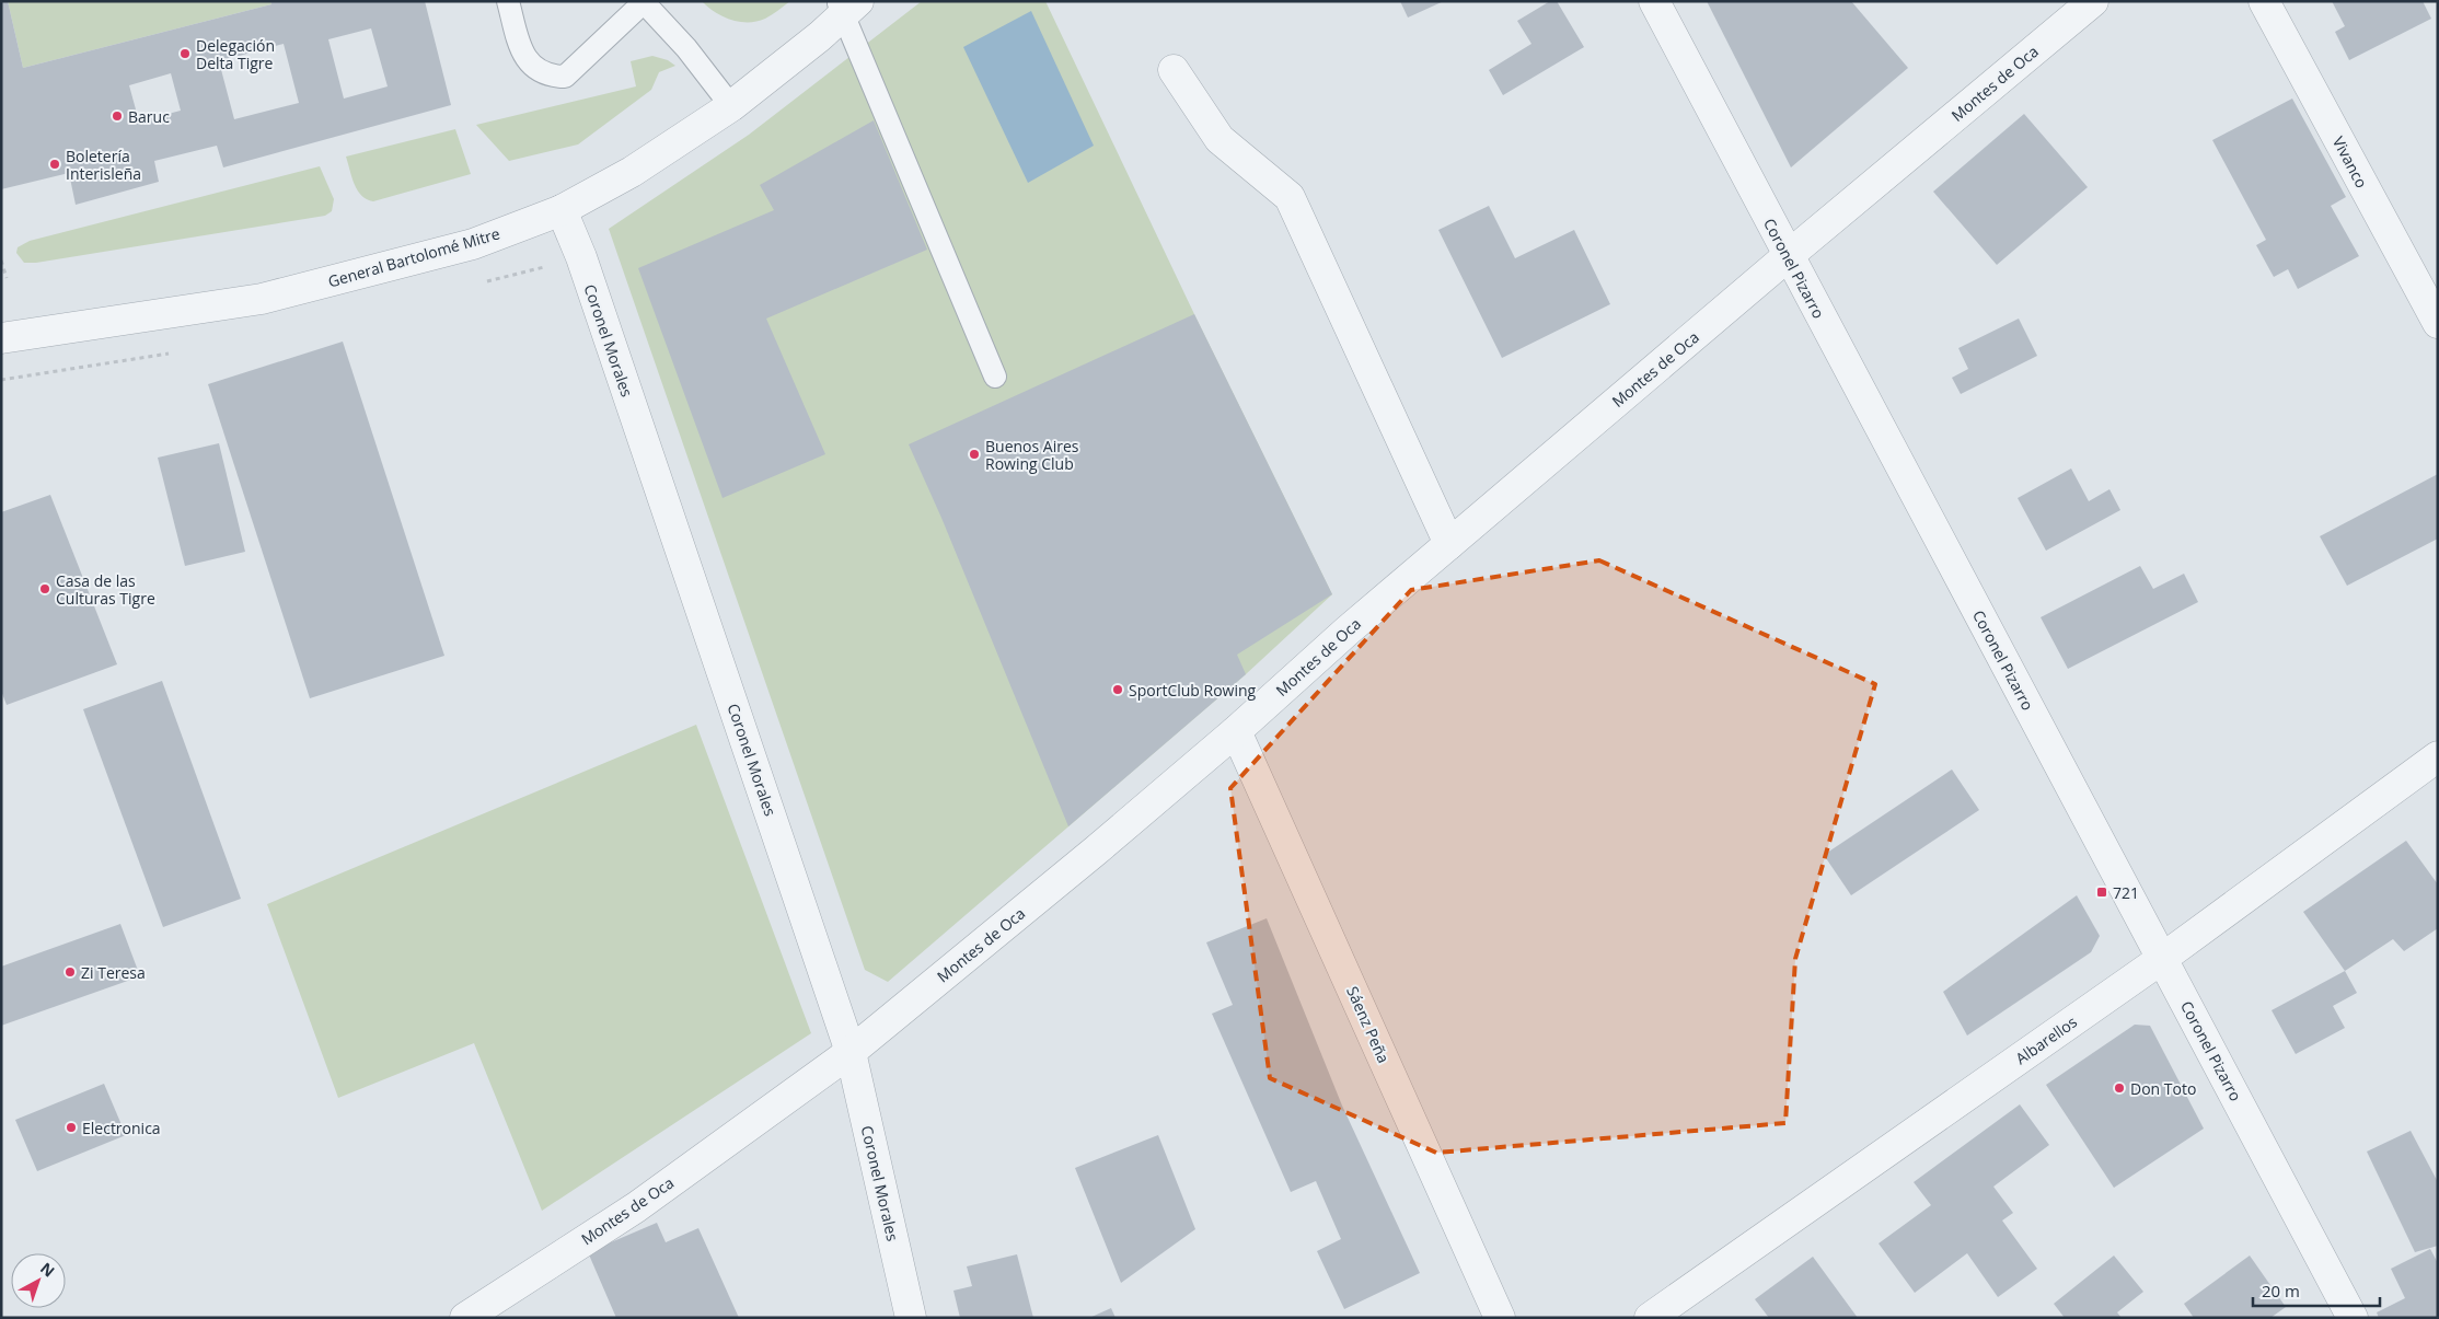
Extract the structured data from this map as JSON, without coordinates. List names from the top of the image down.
{
  "streets": {
    "street": [
      "Montes de Oca",
      "Vivanco",
      "General Bartolomé Mitre",
      "Coronel Pizarro",
      "Coronel Morales",
      "Sáenz Peña",
      "Albarellos"
    ]
  },
  "crossings": [
    ["Montes de Oca", "Coronel Pizarro"],
    ["Montes de Oca", "Coronel Morales"],
    ["Montes de Oca", "Sáenz Peña"],
    ["General Bartolomé Mitre", "Coronel Morales"],
    ["Coronel Pizarro", "Albarellos"]
  ],
  "places": {
    "other": [
      "Delegación Delta Tigre",
      "Baruc",
      "Boletería Interisleña",
      "Buenos Aires Rowing Club",
      "Casa de las Culturas Tigre",
      "SportClub Rowing",
      "Zi Teresa",
      "Don Toto",
      "Electronica"
    ],
    "transit": ["721"]
  },
  "scale_bar": "20 m",
  "north": "top right"
}
